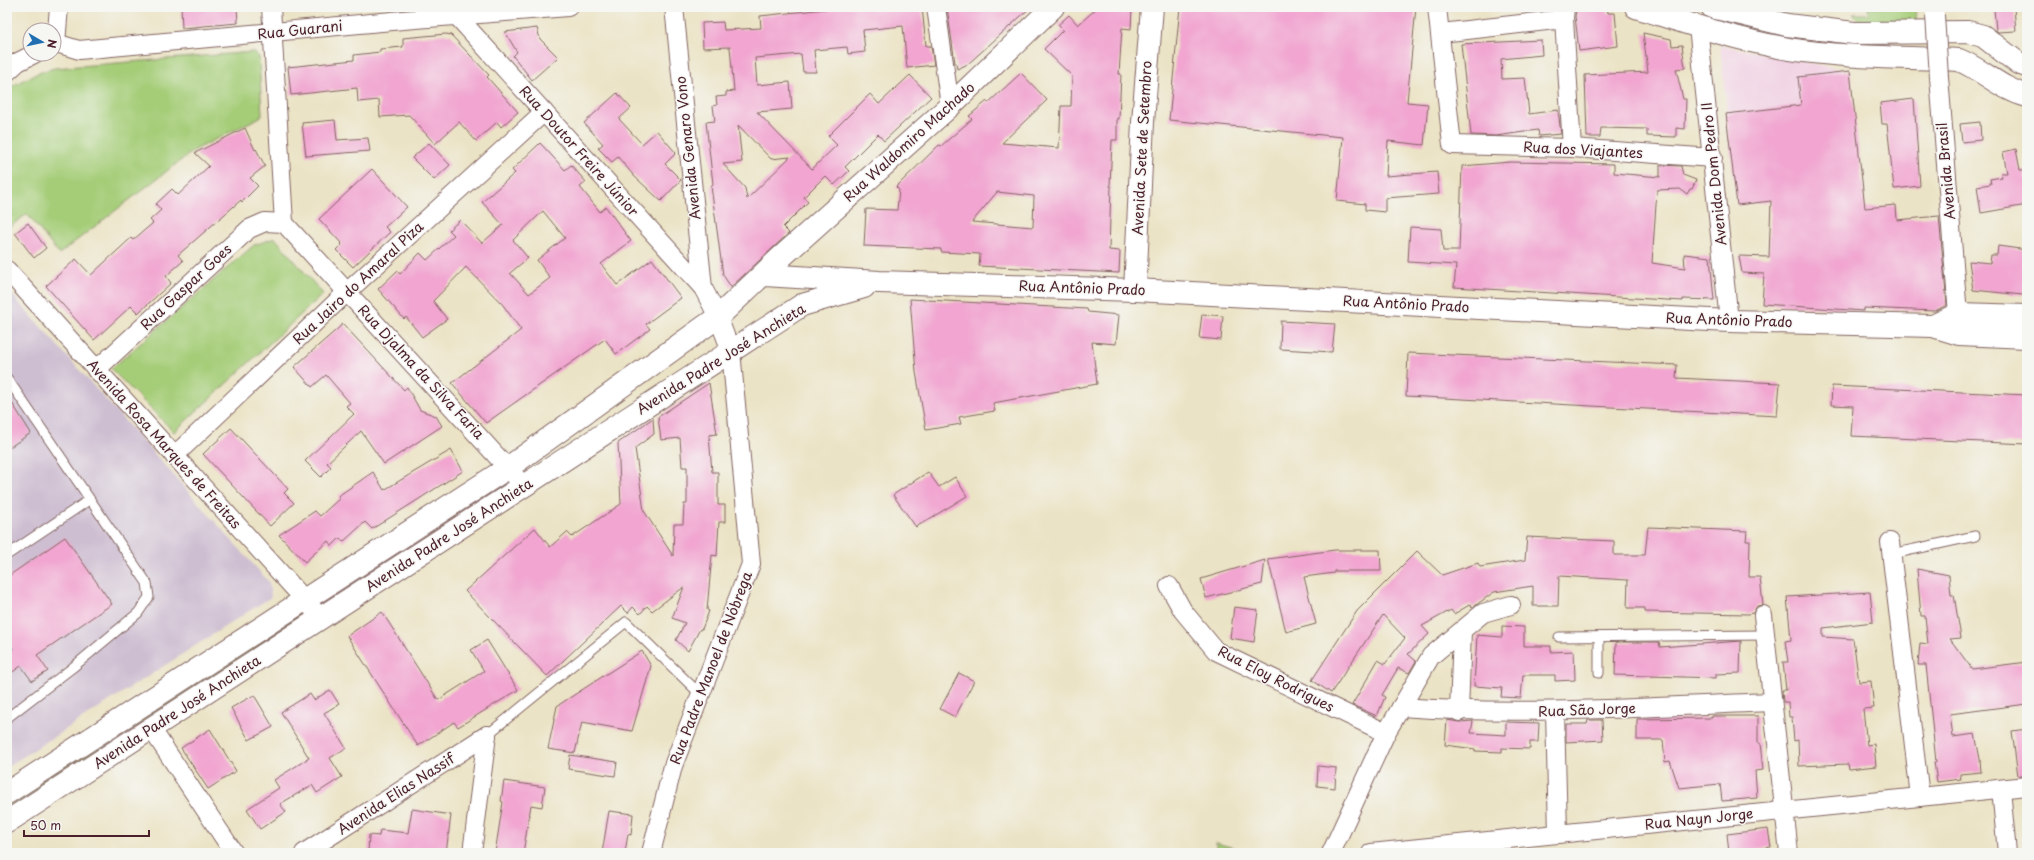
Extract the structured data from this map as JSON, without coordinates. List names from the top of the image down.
{
  "streets": {
    "main road": [
      "Rua Waldomiro Machado",
      "Avenida Sete de Setembro",
      "Rua Antônio Prado",
      "Avenida Padre José Anchieta"
    ],
    "street": [
      "Rua Guarani",
      "Avenida Genaro Vono",
      "Rua dos Viajantes",
      "Rua Doutor Freire Júnior",
      "Avenida Brasil",
      "Avenida Dom Pedro II",
      "Rua Jairo do Amaral Piza",
      "Rua Gaspar Goes",
      "Rua Djalma da Silva Faria",
      "Avenida Rosa Marques de Freitas",
      "Rua Padre Manoel de Nóbrega",
      "Rua Eloy Rodrigues",
      "Rua São Jorge",
      "Avenida Elias Nassif",
      "Rua Nayn Jorge"
    ]
  },
  "crossings": [
    ["Rua Guarani", "Rua Doutor Freire Júnior"],
    ["Rua Waldomiro Machado", "Avenida Padre José Anchieta"],
    ["Avenida Genaro Vono", "Rua Doutor Freire Júnior"],
    ["Avenida Genaro Vono", "Rua Padre Manoel de Nóbrega"],
    ["Avenida Sete de Setembro", "Rua Antônio Prado"],
    ["Rua dos Viajantes", "Avenida Dom Pedro II"],
    ["Rua Doutor Freire Júnior", "Rua Jairo do Amaral Piza"],
    ["Rua Doutor Freire Júnior", "Rua Padre Manoel de Nóbrega"],
    ["Avenida Brasil", "Rua Antônio Prado"],
    ["Avenida Dom Pedro II", "Rua Antônio Prado"],
    ["Rua Jairo do Amaral Piza", "Rua Djalma da Silva Faria"],
    ["Rua Jairo do Amaral Piza", "Avenida Rosa Marques de Freitas"],
    ["Rua Gaspar Goes", "Rua Djalma da Silva Faria"],
    ["Rua Gaspar Goes", "Avenida Rosa Marques de Freitas"],
    ["Rua Antônio Prado", "Avenida Padre José Anchieta"],
    ["Avenida Padre José Anchieta", "Rua Djalma da Silva Faria"],
    ["Avenida Padre José Anchieta", "Avenida Rosa Marques de Freitas"],
    ["Avenida Padre José Anchieta", "Rua Padre Manoel de Nóbrega"]
  ],
  "scale_bar": "50 m",
  "north": "right"
}
